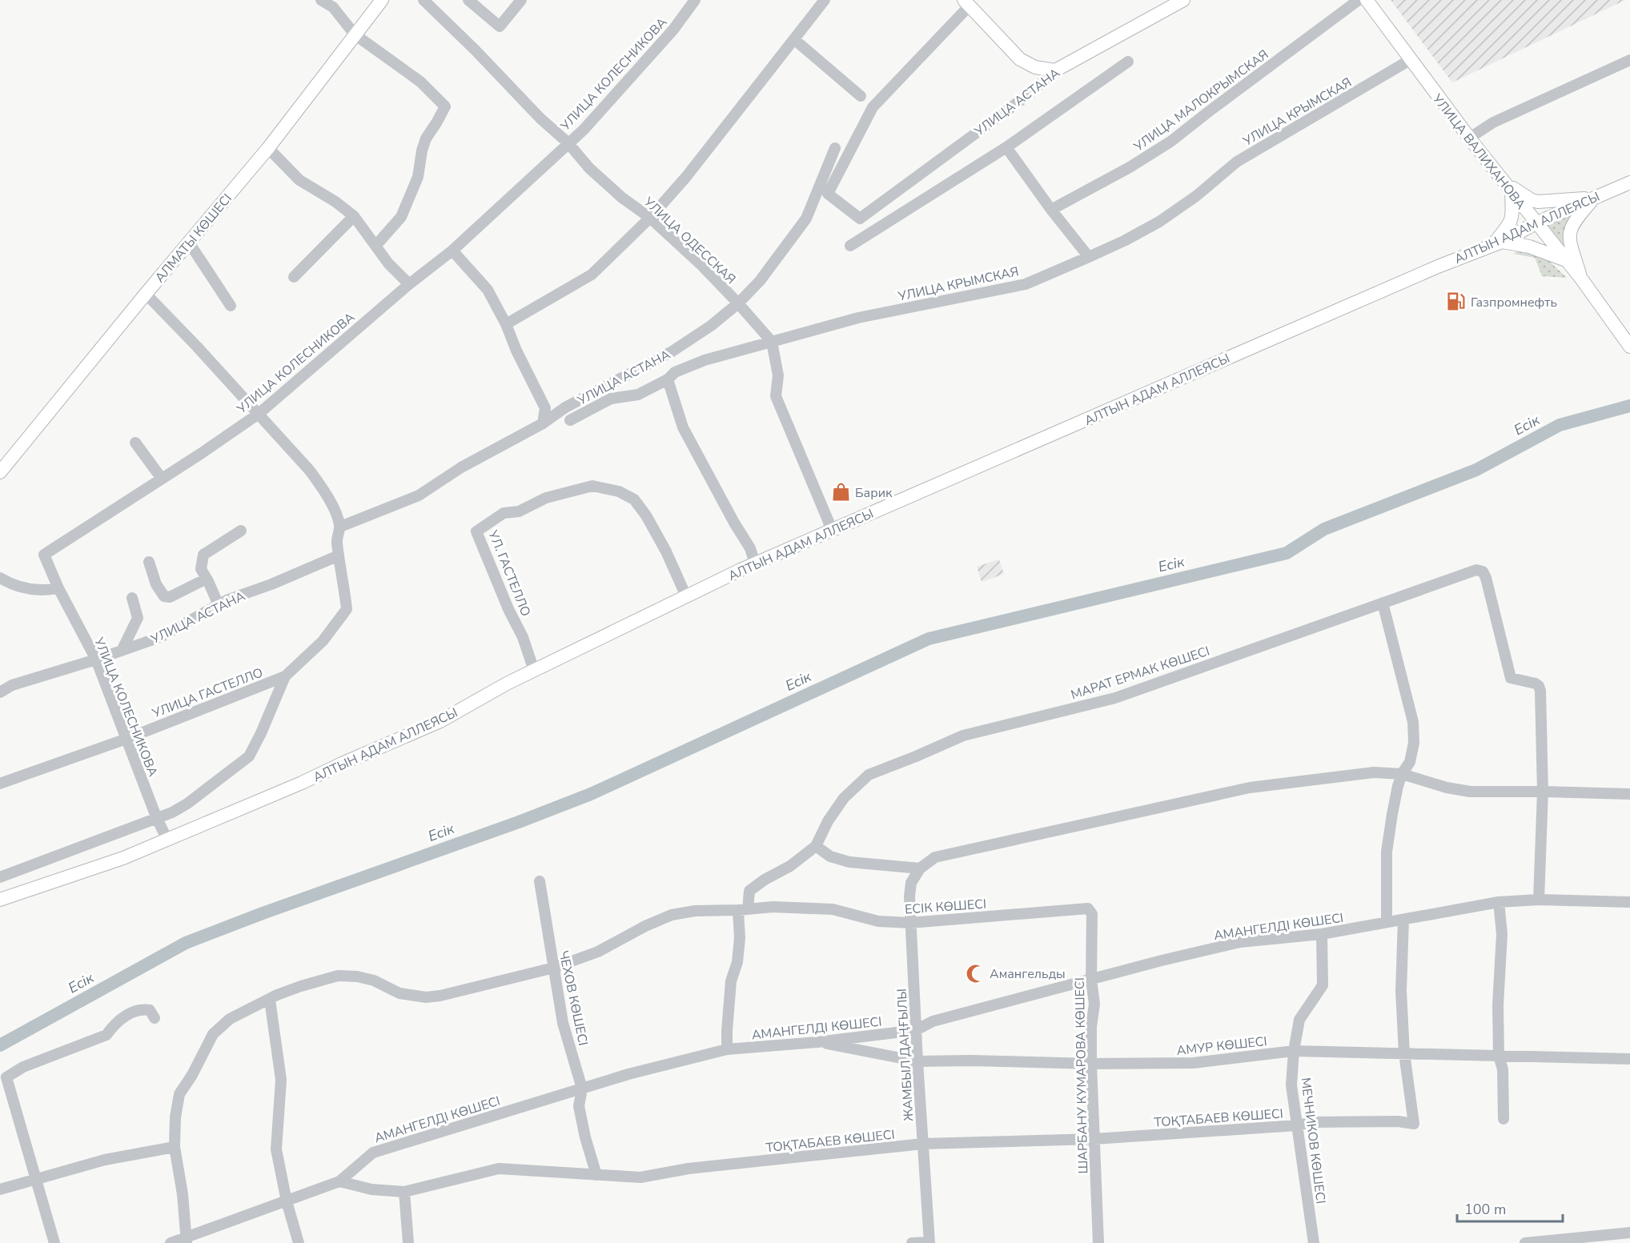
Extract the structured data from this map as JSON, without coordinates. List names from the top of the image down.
{
  "streets": {
    "main road": [
      "УЛИЦА АСТАНА",
      "УЛИЦА ВАЛИХАНОВА",
      "АЛТЫН АДАМ АЛЛЕЯСЫ",
      "АЛМАТЫ КӨШЕСІ"
    ],
    "street": [
      "УЛИЦА КОЛЕСНИКОВА",
      "УЛИЦА МАЛОКРЫМСКАЯ",
      "УЛИЦА КРЫМСКАЯ",
      "УЛИЦА ОДЕССКАЯ",
      "УЛ. ГАСТЕЛЛО",
      "МАРАТ ЕРМАК КӨШЕСІ",
      "УЛИЦА ГАСТЕЛЛО",
      "ЕСІК КӨШЕСІ",
      "АМАНГЕЛДІ КӨШЕСІ",
      "ЧЕХОВ КӨШЕСІ",
      "АМУР КӨШЕСІ",
      "ЖАМБЫЛ ДАҢҒЫЛЫ",
      "ШАРБАНУ КУМАРОВА КӨШЕСІ",
      "ТОҚТАБАЕВ КӨШЕСІ",
      "МЕЧНИКОВ КӨШЕСІ"
    ]
  },
  "crossings": [
    ["УЛИЦА КОЛЕСНИКОВА", "УЛИЦА АСТАНА"],
    ["УЛИЦА КОЛЕСНИКОВА", "АЛТЫН АДАМ АЛЛЕЯСЫ"],
    ["УЛИЦА КОЛЕСНИКОВА", "УЛИЦА ОДЕССКАЯ"],
    ["УЛИЦА КОЛЕСНИКОВА", "УЛИЦА ГАСТЕЛЛО"],
    ["УЛИЦА АСТАНА", "УЛИЦА ОДЕССКАЯ"],
    ["УЛИЦА АСТАНА", "УЛИЦА ГАСТЕЛЛО"],
    ["УЛИЦА КРЫМСКАЯ", "УЛИЦА ВАЛИХАНОВА"],
    ["УЛИЦА КРЫМСКАЯ", "УЛИЦА ОДЕССКАЯ"],
    ["УЛИЦА ВАЛИХАНОВА", "АЛТЫН АДАМ АЛЛЕЯСЫ"],
    ["АЛТЫН АДАМ АЛЛЕЯСЫ", "УЛ. ГАСТЕЛЛО"],
    ["ЕСІК КӨШЕСІ", "АМАНГЕЛДІ КӨШЕСІ"],
    ["ЕСІК КӨШЕСІ", "ЧЕХОВ КӨШЕСІ"],
    ["ЕСІК КӨШЕСІ", "ЖАМБЫЛ ДАҢҒЫЛЫ"],
    ["ЕСІК КӨШЕСІ", "ШАРБАНУ КУМАРОВА КӨШЕСІ"],
    ["АМАНГЕЛДІ КӨШЕСІ", "ЧЕХОВ КӨШЕСІ"],
    ["АМАНГЕЛДІ КӨШЕСІ", "АМУР КӨШЕСІ"],
    ["АМАНГЕЛДІ КӨШЕСІ", "ЖАМБЫЛ ДАҢҒЫЛЫ"],
    ["АМАНГЕЛДІ КӨШЕСІ", "ШАРБАНУ КУМАРОВА КӨШЕСІ"],
    ["АМАНГЕЛДІ КӨШЕСІ", "ТОҚТАБАЕВ КӨШЕСІ"],
    ["АМАНГЕЛДІ КӨШЕСІ", "МЕЧНИКОВ КӨШЕСІ"],
    ["ЧЕХОВ КӨШЕСІ", "ТОҚТАБАЕВ КӨШЕСІ"],
    ["АМУР КӨШЕСІ", "ЖАМБЫЛ ДАҢҒЫЛЫ"],
    ["АМУР КӨШЕСІ", "ШАРБАНУ КУМАРОВА КӨШЕСІ"],
    ["АМУР КӨШЕСІ", "ТОҚТАБАЕВ КӨШЕСІ"],
    ["АМУР КӨШЕСІ", "МЕЧНИКОВ КӨШЕСІ"],
    ["ЖАМБЫЛ ДАҢҒЫЛЫ", "ТОҚТАБАЕВ КӨШЕСІ"],
    ["ШАРБАНУ КУМАРОВА КӨШЕСІ", "ТОҚТАБАЕВ КӨШЕСІ"],
    ["ТОҚТАБАЕВ КӨШЕСІ", "МЕЧНИКОВ КӨШЕСІ"]
  ],
  "water": ["Есік"],
  "places": {
    "fuel station": ["Газпромнефть"],
    "shop": ["Барик"],
    "mosque": ["Амангельды"]
  },
  "scale_bar": "100 m"
}
